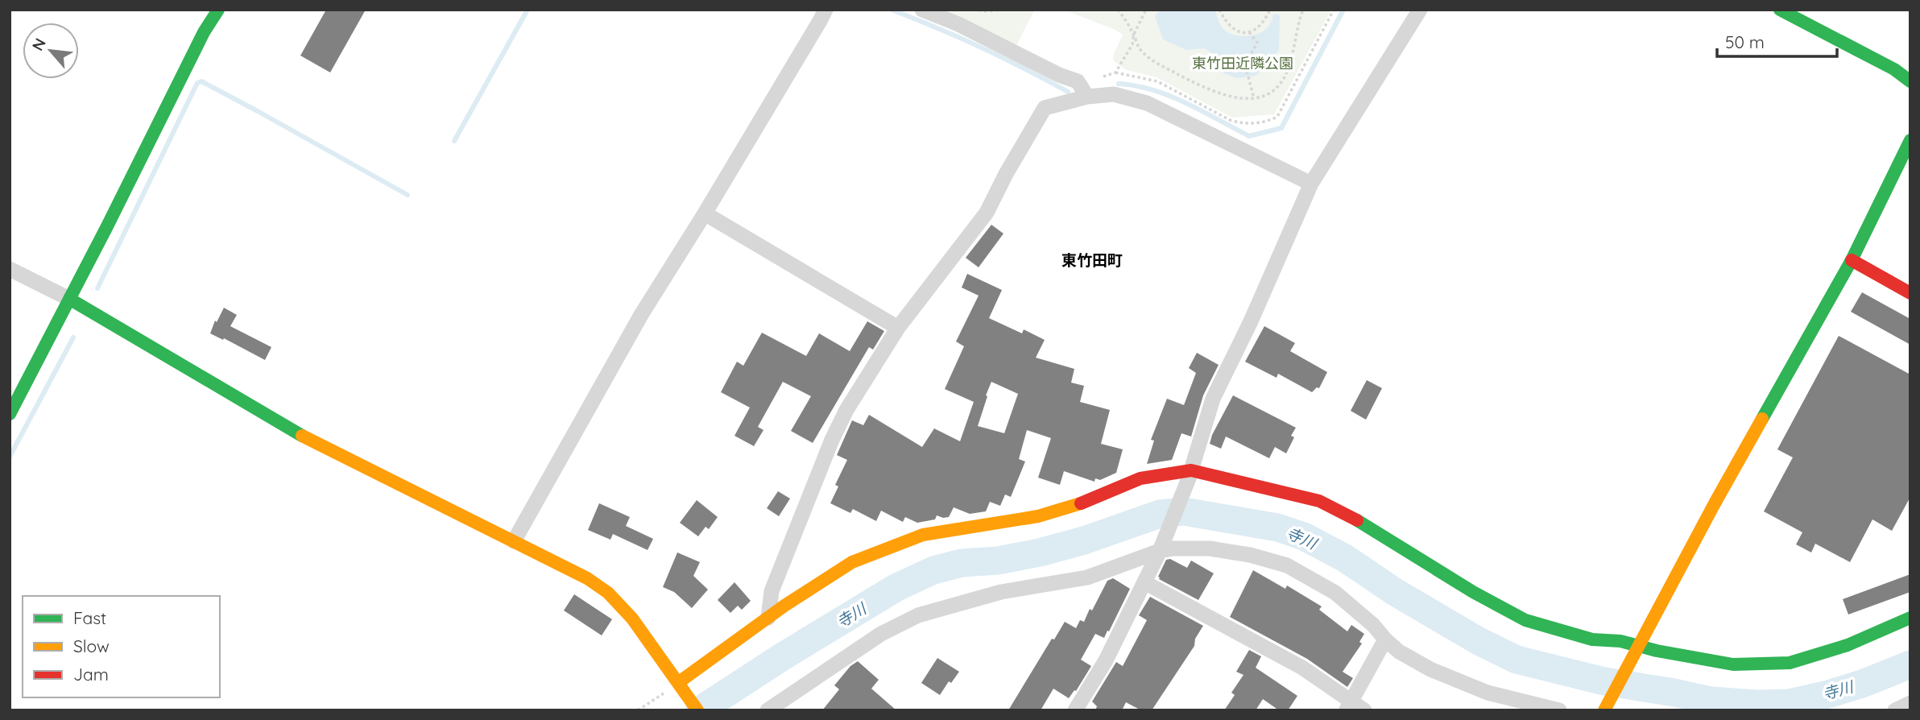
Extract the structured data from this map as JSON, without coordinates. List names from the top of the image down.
{
  "districts": ["東竹田町"],
  "water": ["寺川"],
  "parks": ["東竹田近隣公園"],
  "legend": ["Fast", "Slow", "Jam"],
  "scale_bar": "50 m",
  "north": "top left"
}
